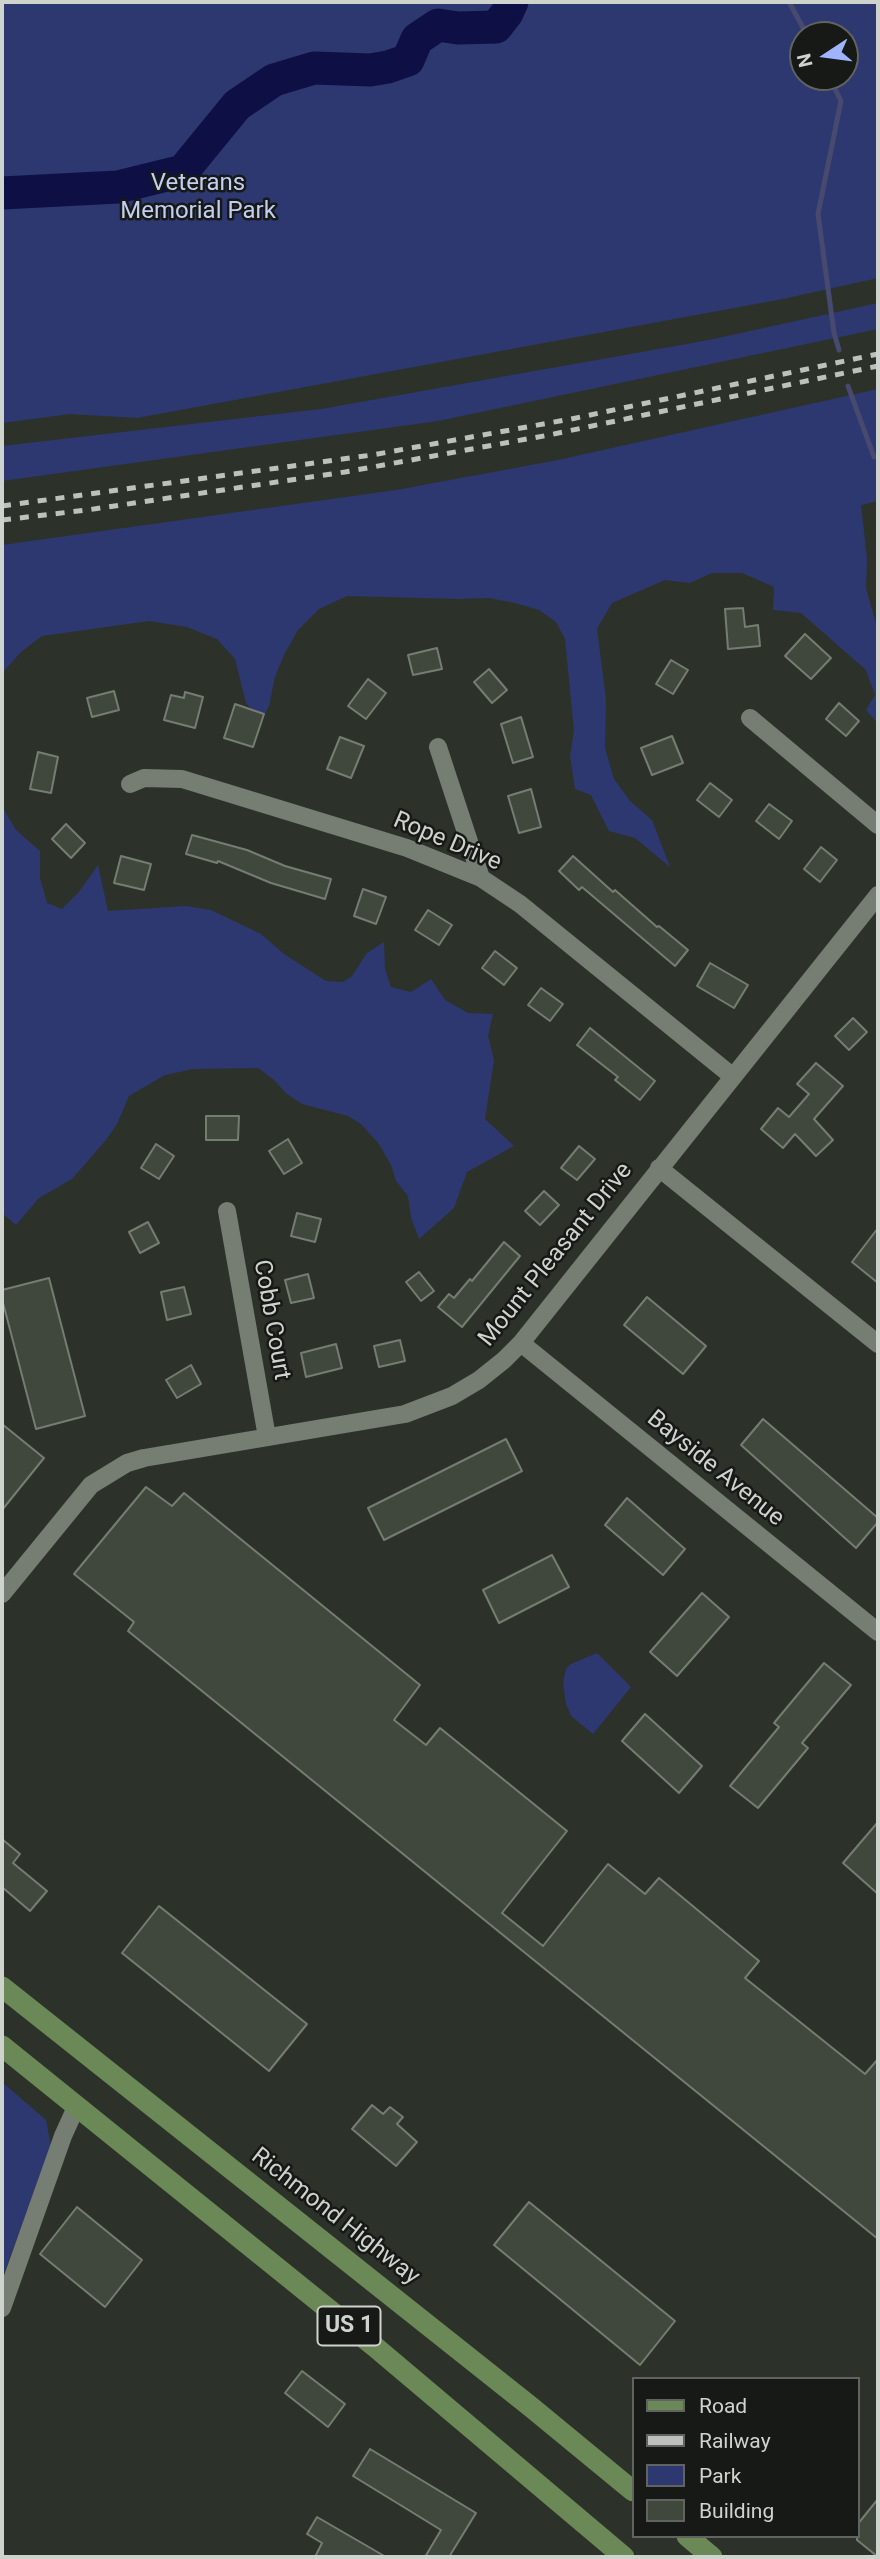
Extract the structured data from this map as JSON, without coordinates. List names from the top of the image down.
{
  "streets": {
    "main road": ["Richmond Highway", "US 1"],
    "street": [
      "Rope Drive",
      "Mount Pleasant Drive",
      "Cobb Court",
      "Bayside Avenue"
    ]
  },
  "crossings": [
    ["Rope Drive", "Mount Pleasant Drive"],
    ["Mount Pleasant Drive", "Cobb Court"],
    ["Mount Pleasant Drive", "Bayside Avenue"]
  ],
  "parks": ["Veterans Memorial Park"],
  "legend": [
    "Road",
    "Railway",
    "Park",
    "Building"
  ],
  "north": "left"
}
